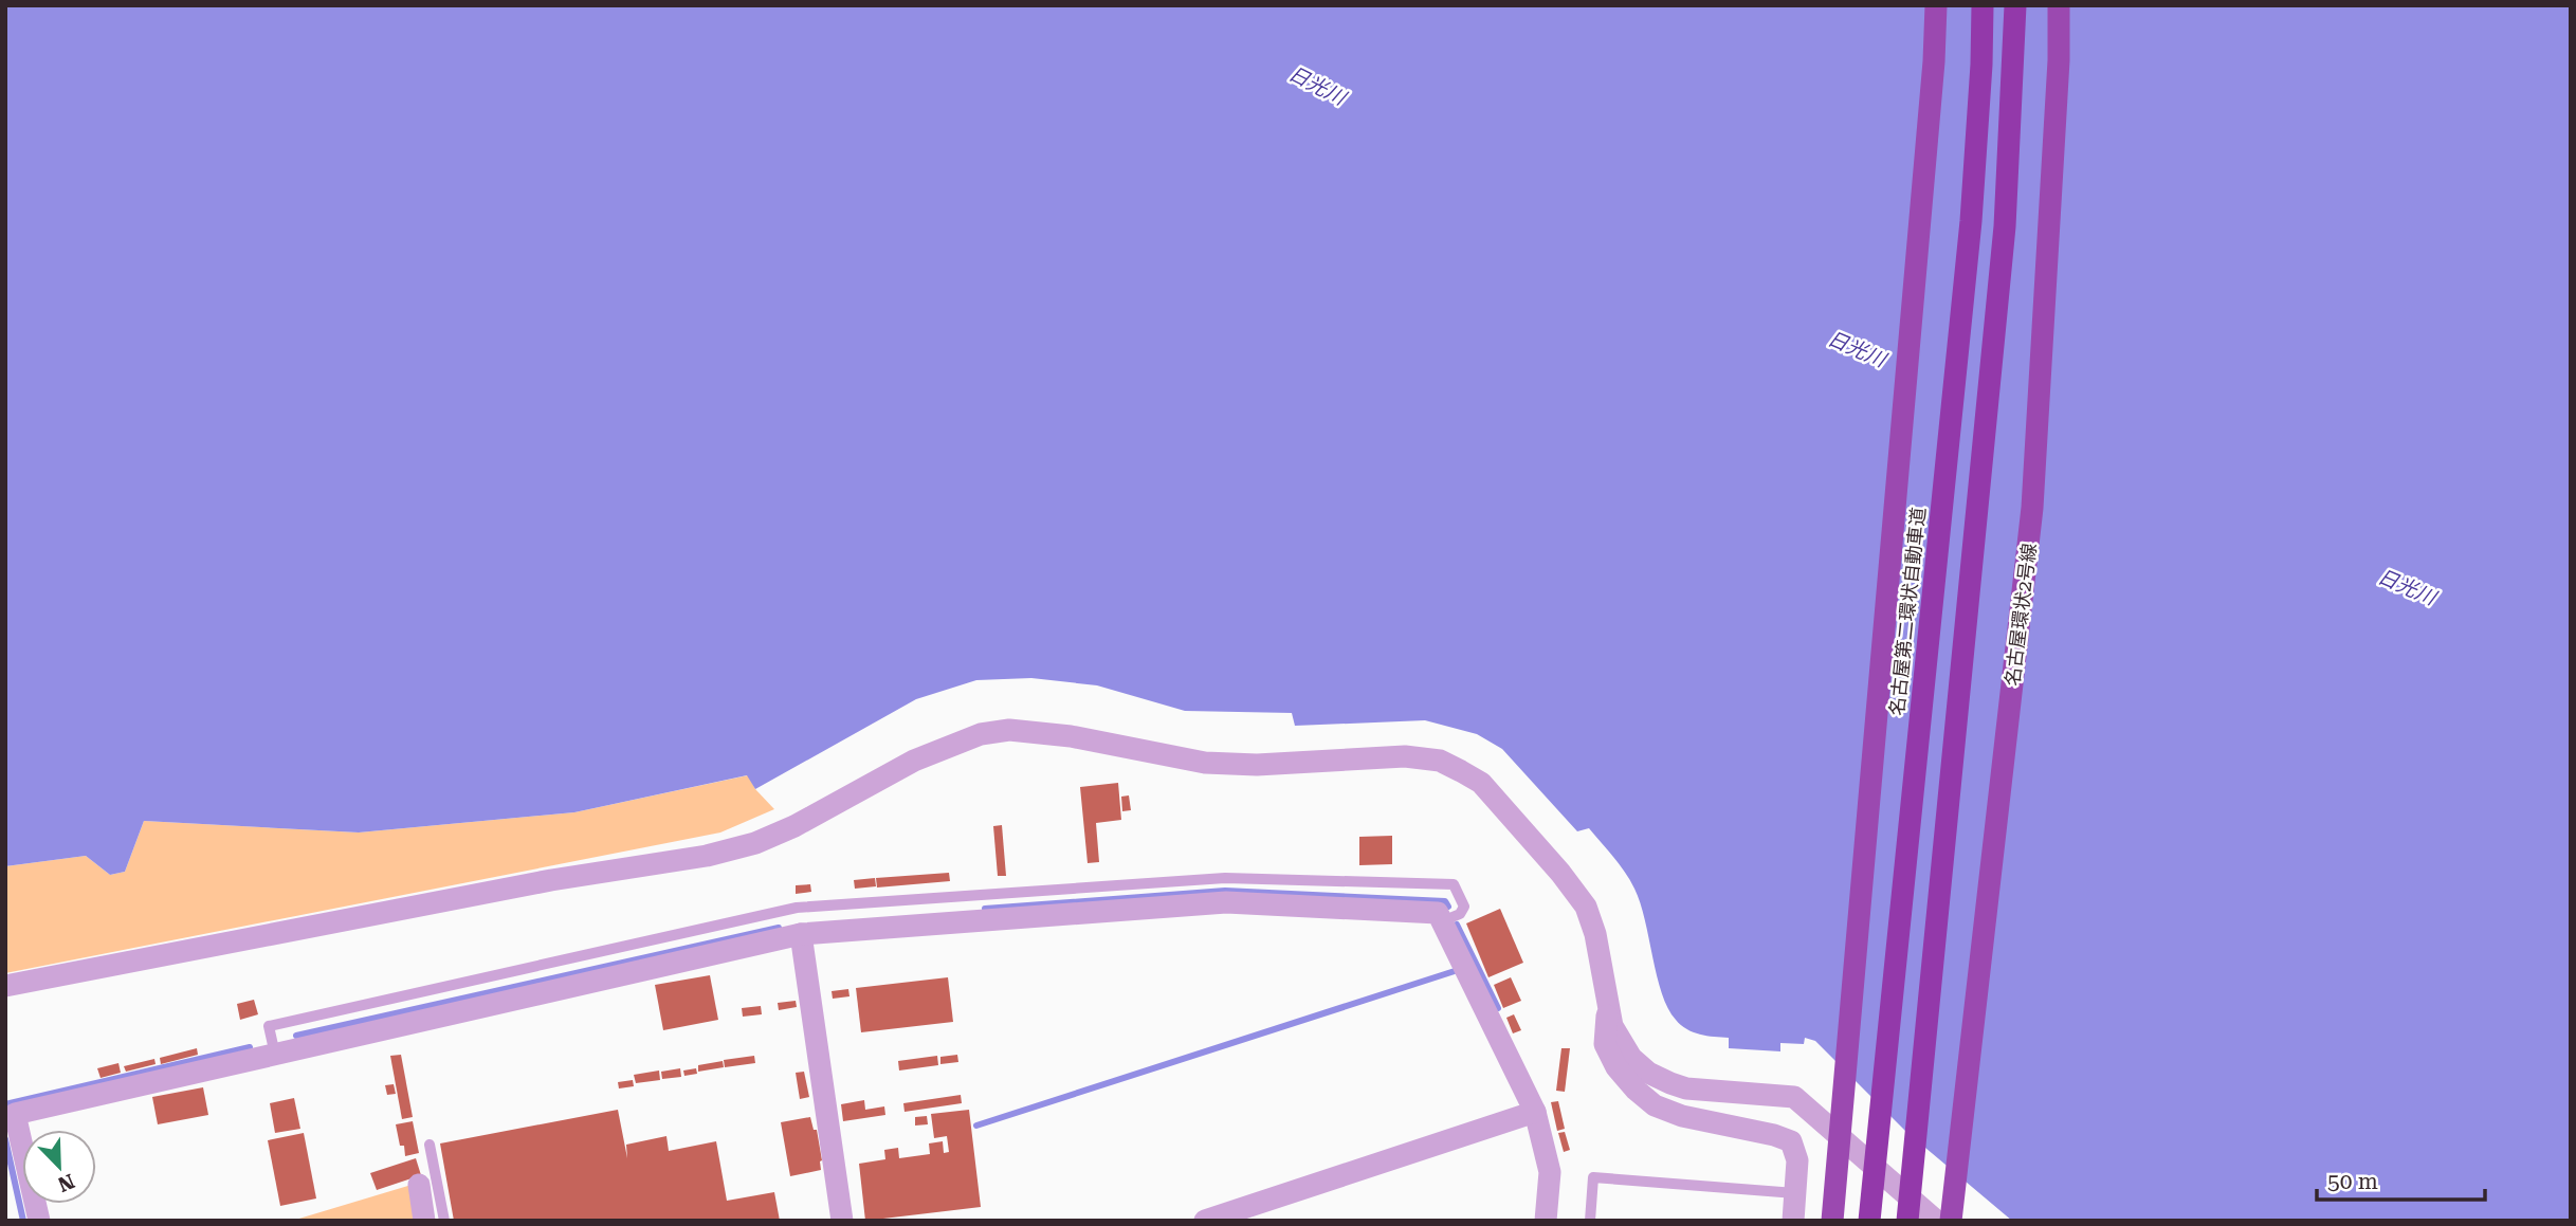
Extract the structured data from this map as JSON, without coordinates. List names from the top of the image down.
{
  "streets": {
    "highway": ["名古屋第二環状自動車道", "名古屋環状2号線"]
  },
  "water": ["日光川"],
  "scale_bar": "50 m",
  "north": "bottom right"
}
